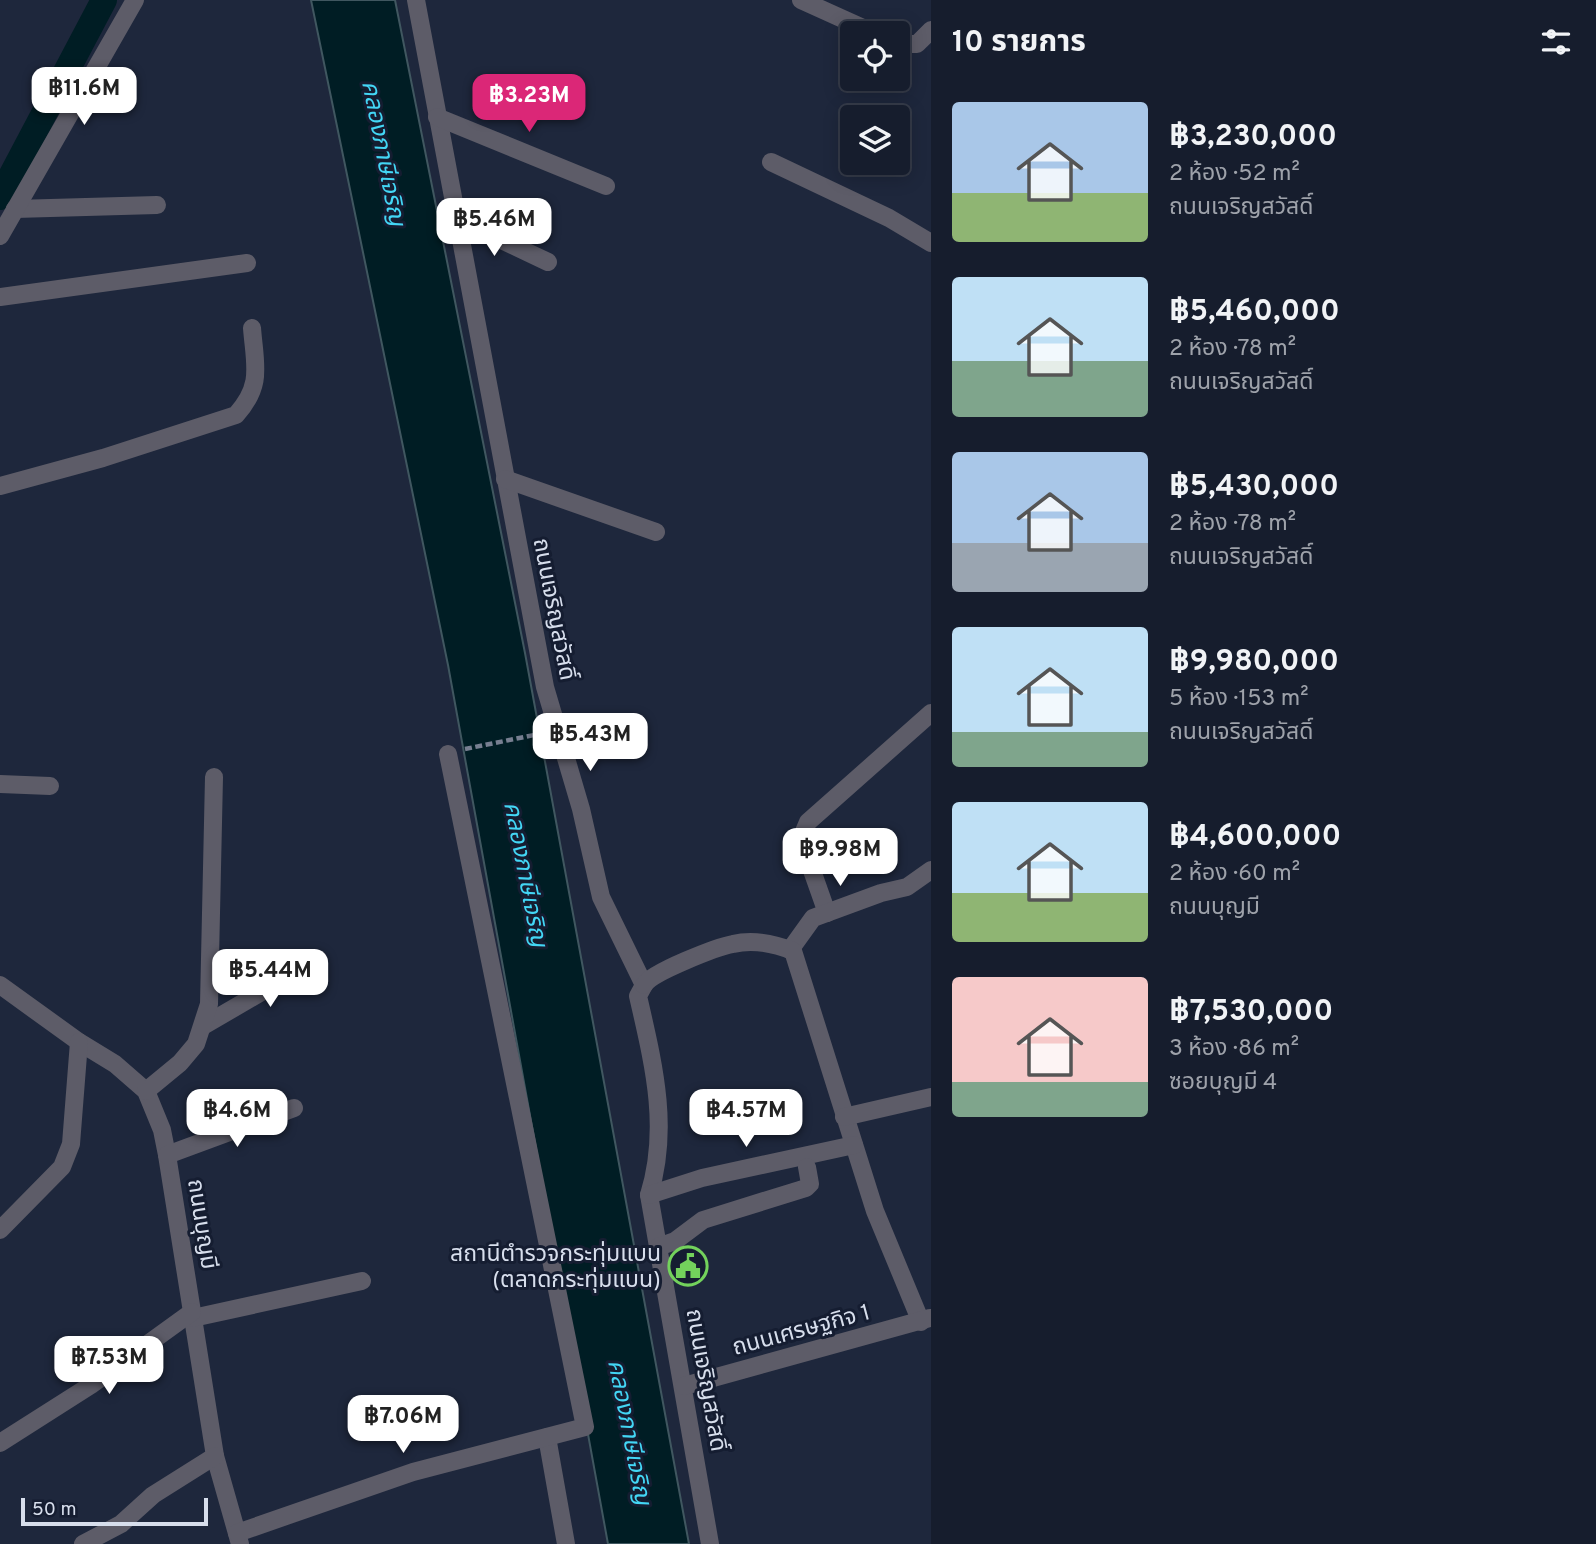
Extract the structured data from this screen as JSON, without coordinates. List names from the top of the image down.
{
  "streets": {
    "street": ["ถนนเจริญสวัสดิ์", "ถนนบุญมี", "ถนนเศรษฐกิจ 1"]
  },
  "crossings": [
    ["ถนนเจริญสวัสดิ์", "ถนนเศรษฐกิจ 1"]
  ],
  "water": ["คลองภาษีเจริญ"],
  "places": {
    "public building": ["สถานีตำรวจกระทุ่มแบน (ตลาดกระทุ่มแบน)"]
  },
  "scale_bar": "50 m",
  "page": {
    "heading": "10 รายการ",
    "price": [
      "฿11.6M",
      "฿3.23M",
      "฿5.46M",
      "฿5.43M",
      "฿9.98M",
      "฿5.44M",
      "฿4.6M",
      "฿4.57M",
      "฿7.53M",
      "฿7.06M"
    ],
    "list": [
      {
        "name": "฿3,230,000",
        "note": "2 ห้อง · 52 m² · ถนนเจริญสวัสดิ์"
      },
      {
        "name": "฿5,460,000",
        "note": "2 ห้อง · 78 m² · ถนนเจริญสวัสดิ์"
      },
      {
        "name": "฿5,430,000",
        "note": "2 ห้อง · 78 m² · ถนนเจริญสวัสดิ์"
      },
      {
        "name": "฿9,980,000",
        "note": "5 ห้อง · 153 m² · ถนนเจริญสวัสดิ์"
      },
      {
        "name": "฿4,600,000",
        "note": "2 ห้อง · 60 m² · ถนนบุญมี"
      },
      {
        "name": "฿7,530,000",
        "note": "3 ห้อง · 86 m² · ซอยบุญมี 4"
      }
    ],
    "scale": "50 m"
  }
}
